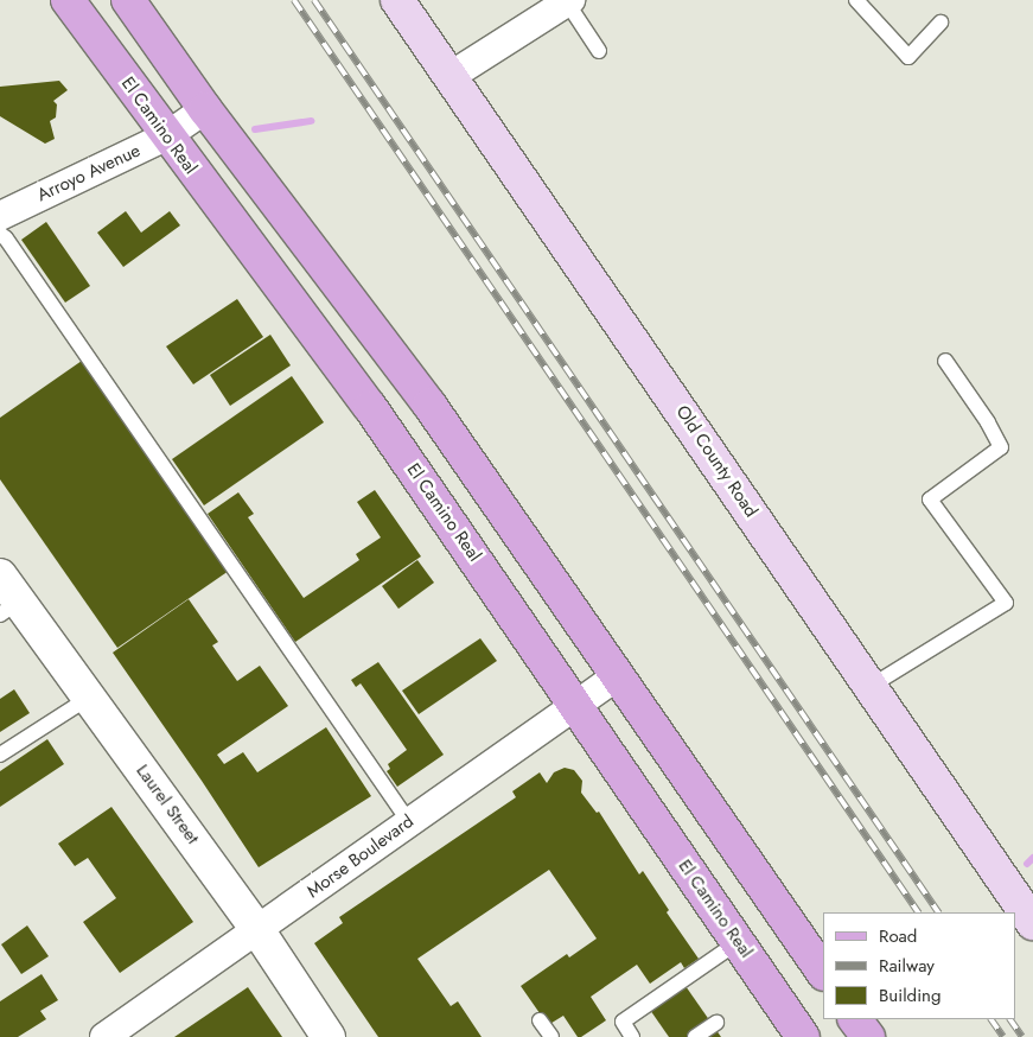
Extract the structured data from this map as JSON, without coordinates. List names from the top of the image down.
{
  "streets": {
    "main road": ["El Camino Real", "Old County Road"],
    "street": ["Arroyo Avenue", "Laurel Street", "Morse Boulevard"]
  },
  "crossings": [
    ["El Camino Real", "Arroyo Avenue"],
    ["El Camino Real", "Morse Boulevard"],
    ["Laurel Street", "Morse Boulevard"]
  ],
  "legend": ["Road", "Railway", "Building"]
}
